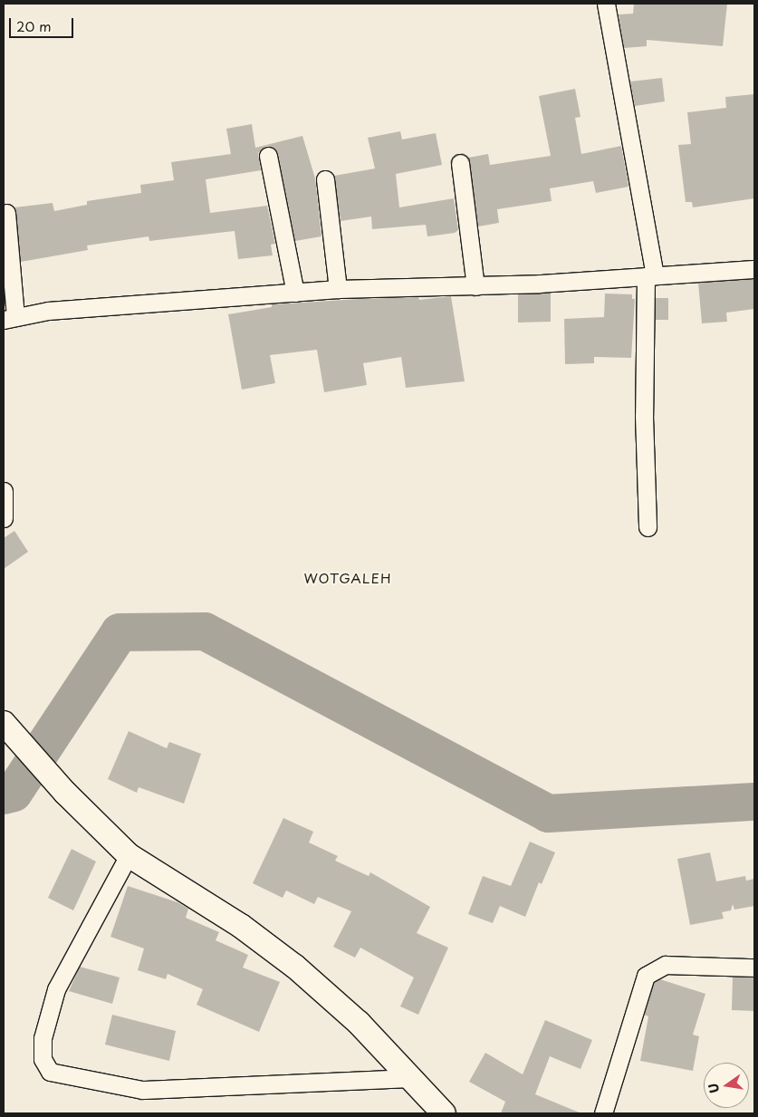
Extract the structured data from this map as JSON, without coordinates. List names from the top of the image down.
{
  "districts": ["WOTGALEH"],
  "scale_bar": "20 m",
  "north": "left"
}
